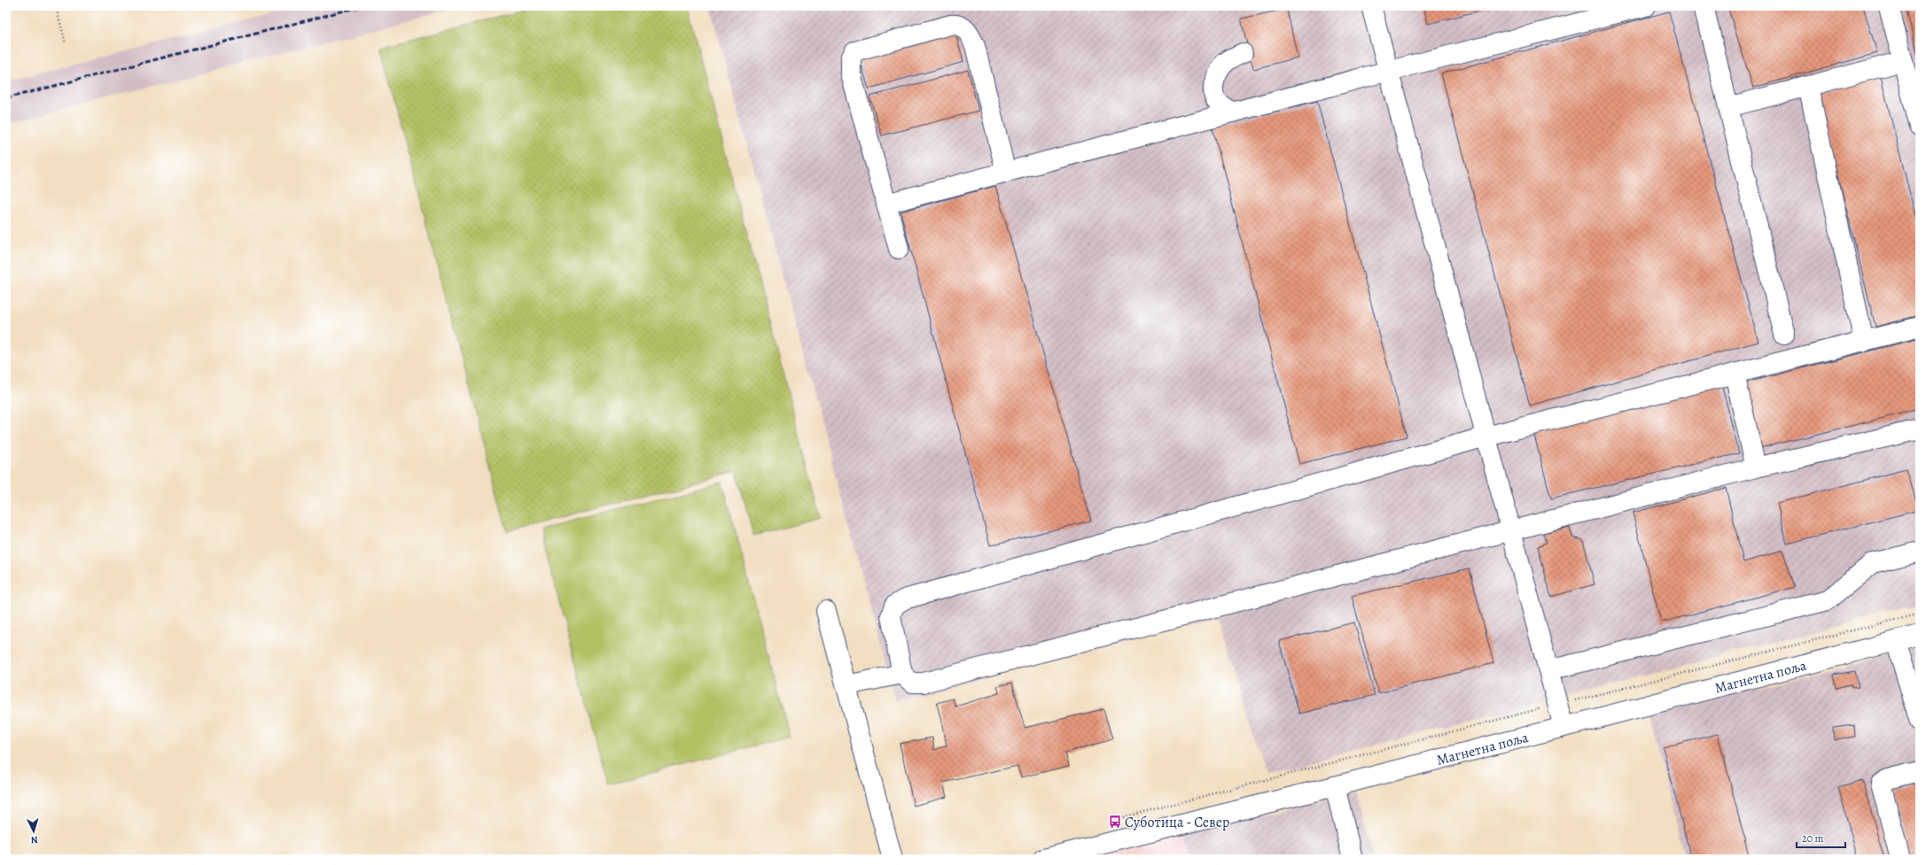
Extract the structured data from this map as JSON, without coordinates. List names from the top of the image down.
{
  "streets": {
    "street": ["Магнетна поља"]
  },
  "places": {
    "bus stop": ["Суботица - Север"]
  },
  "scale_bar": "20 m",
  "north": "bottom"
}
